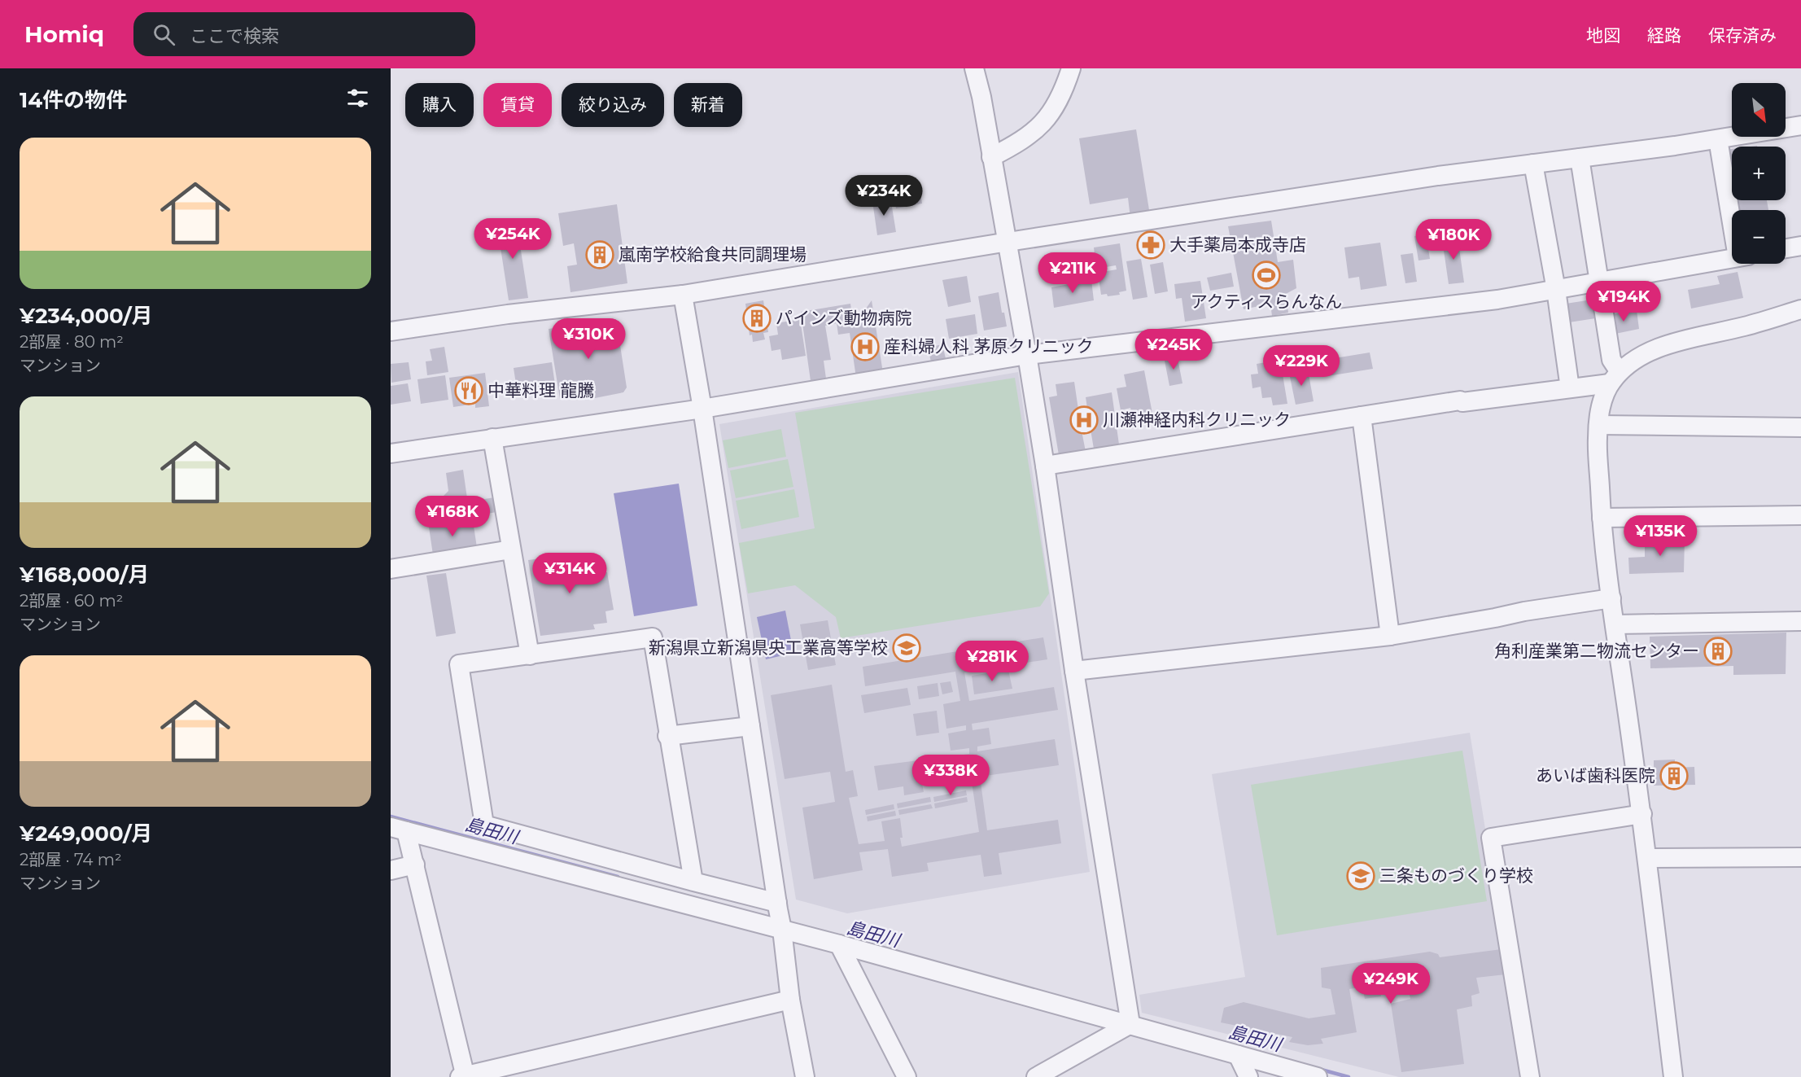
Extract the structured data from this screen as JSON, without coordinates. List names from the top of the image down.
{
  "water": ["島田川"],
  "places": {
    "pharmacy": ["大手薬局本成寺店"],
    "building": [
      "嵐南学校給食共同調理場",
      "パインズ動物病院",
      "角利産業第二物流センター",
      "あいば歯科医院"
    ],
    "sports": ["アクティスらんなん"],
    "hospital": ["産科婦人科 茅原クリニック", "川瀬神経内科クリニック"],
    "restaurant": ["中華料理 龍騰"],
    "school or university": ["新潟県立新潟県央工業高等学校", "三条ものづくり学校"]
  },
  "north": "bottom right",
  "page": {
    "header": "Homiq",
    "search": "ここで検索",
    "nav": ["地図", "経路", "保存済み"],
    "heading": "14件の物件",
    "map_buttons": ["+", "−"],
    "chip": [
      "購入",
      "賃貸",
      "絞り込み",
      "新着"
    ],
    "list": [
      {
        "name": "¥234,000/月",
        "note": "2部屋 · 80 m² · マンション"
      },
      {
        "name": "¥168,000/月",
        "note": "2部屋 · 60 m² · マンション"
      },
      {
        "name": "¥249,000/月",
        "note": "2部屋 · 74 m² · マンション"
      }
    ],
    "price": [
      "¥234K",
      "¥254K",
      "¥180K",
      "¥211K",
      "¥194K",
      "¥310K",
      "¥245K",
      "¥229K",
      "¥168K",
      "¥135K",
      "¥314K",
      "¥281K",
      "¥338K",
      "¥249K"
    ]
  }
}
